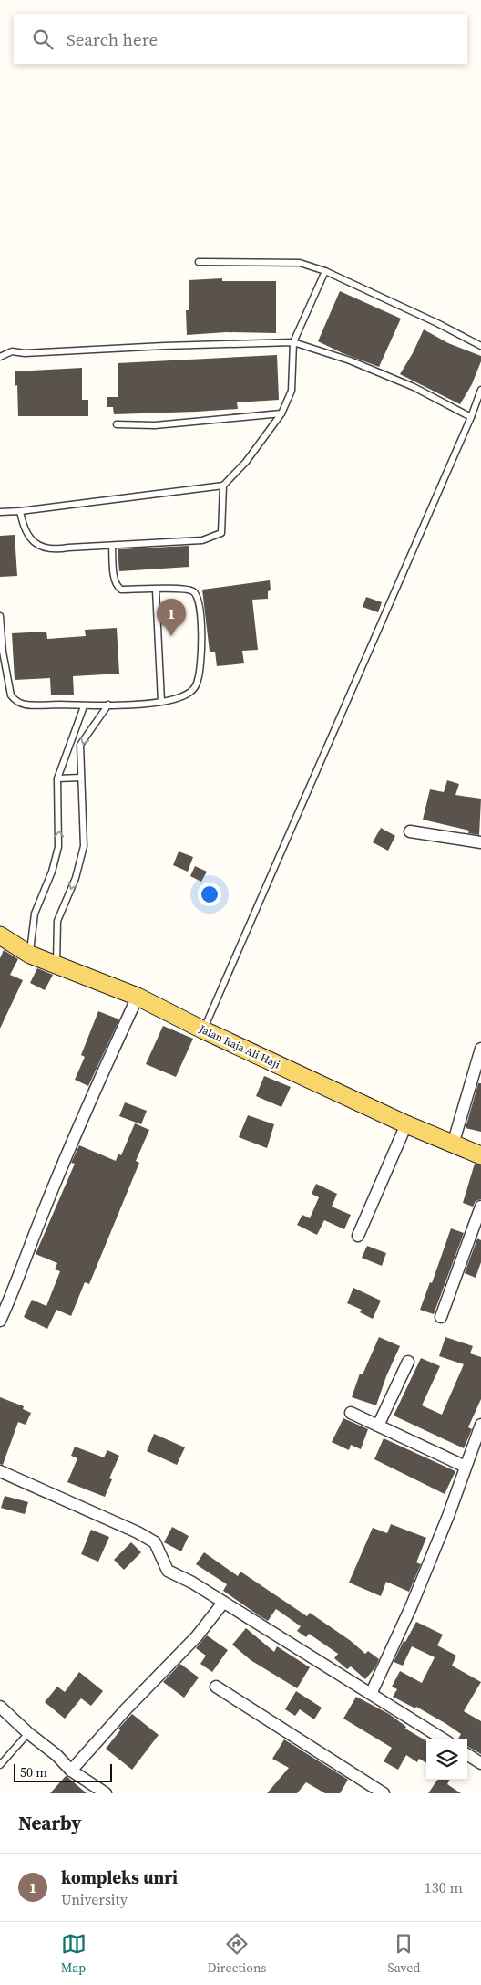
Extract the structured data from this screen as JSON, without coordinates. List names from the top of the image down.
{
  "streets": {
    "main road": ["Jalan Raja Ali Haji"]
  },
  "scale_bar": "50 m",
  "page": {
    "search": "Search here",
    "pins": "1",
    "scale": "50 m",
    "heading": "Nearby",
    "list": [
      {
        "mark": "1",
        "name": "kompleks unri",
        "note": "University",
        "value": "130 m"
      }
    ],
    "nav": ["Map", "Directions", "Saved"]
  }
}
